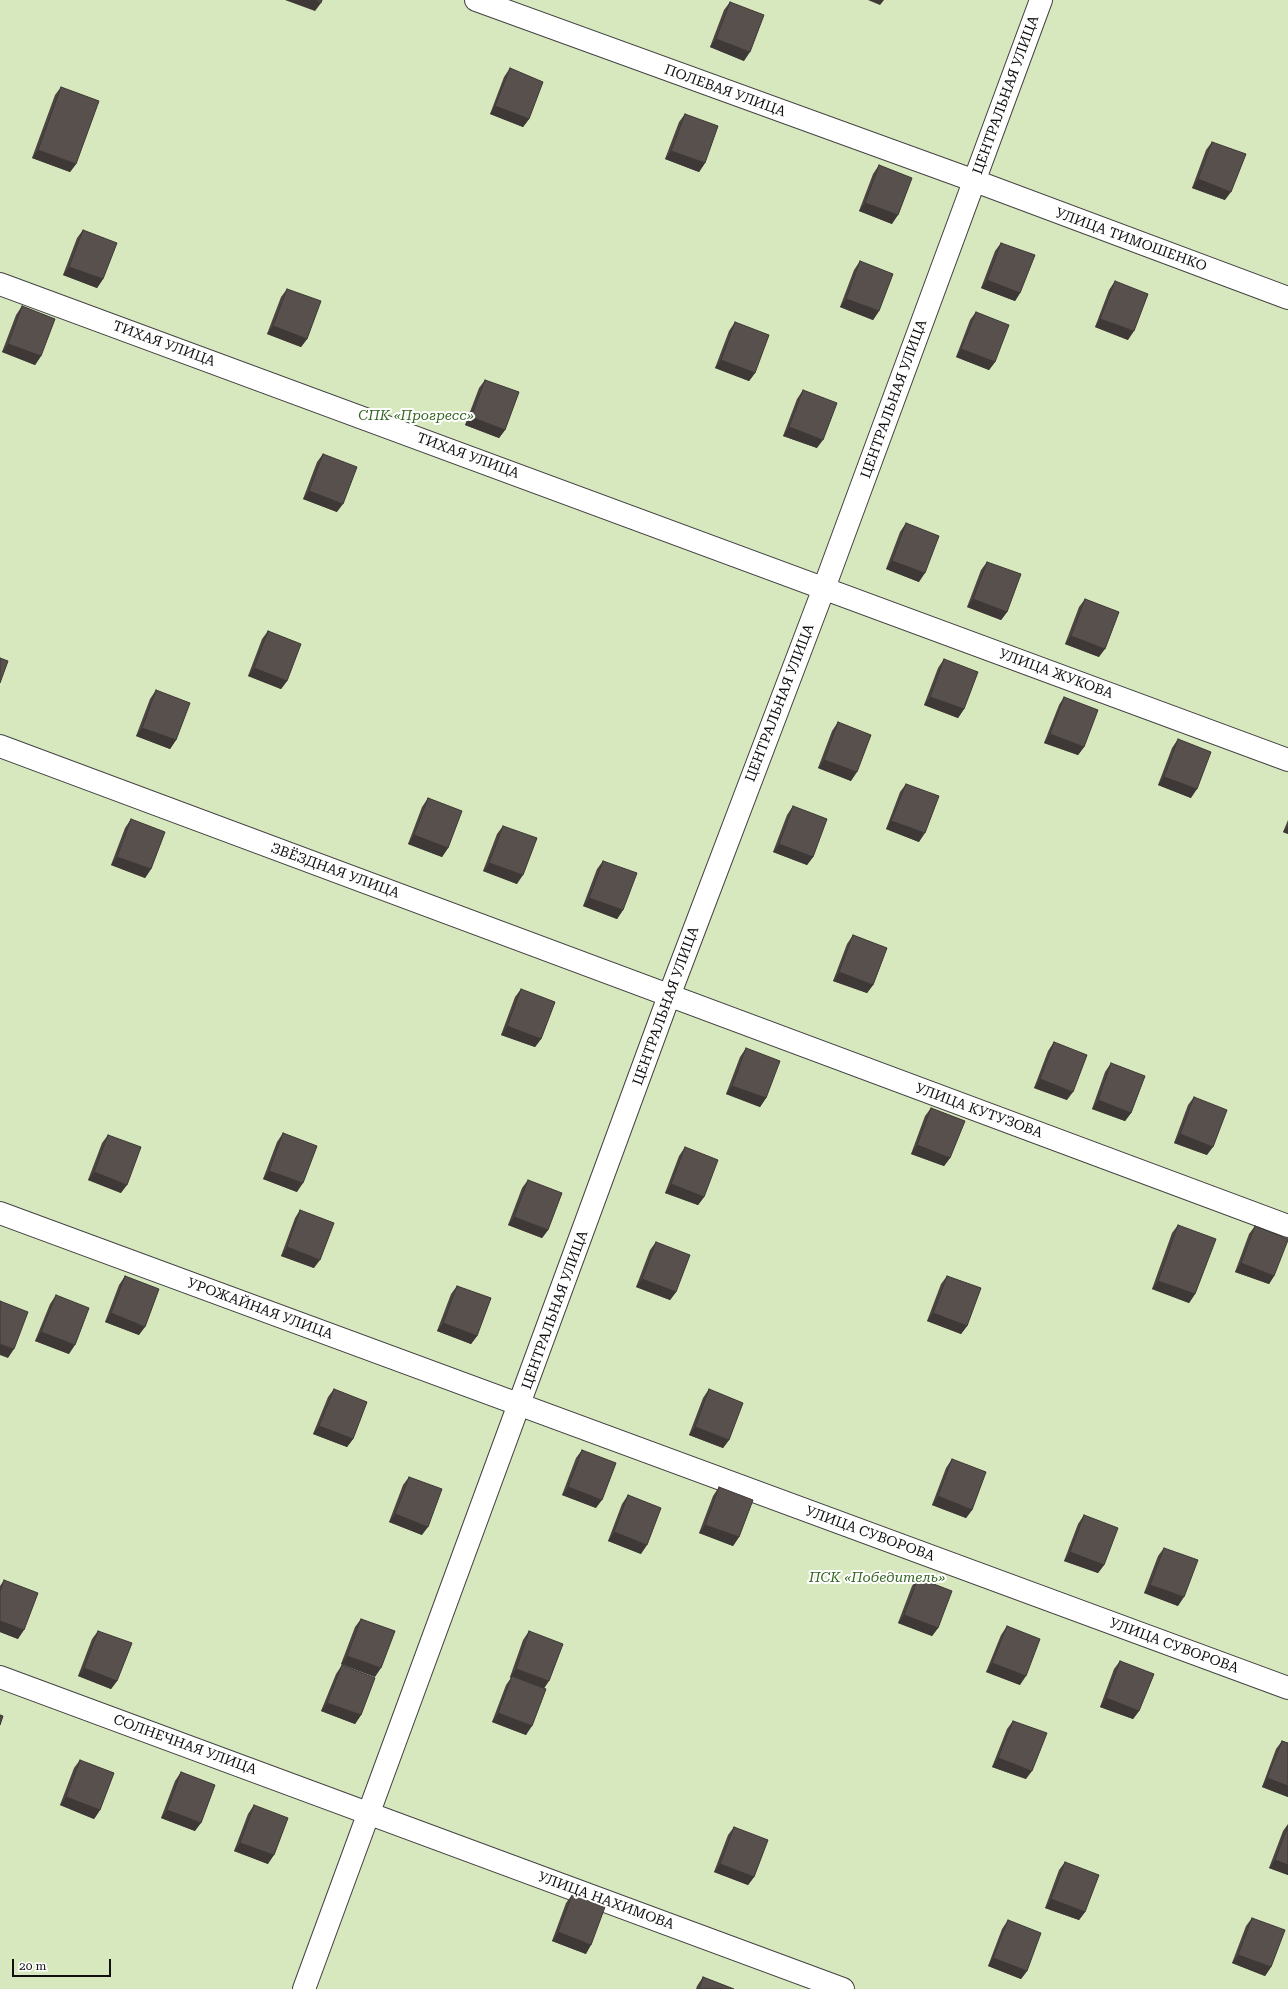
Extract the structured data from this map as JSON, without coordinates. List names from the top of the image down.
{
  "streets": {
    "street": [
      "ПОЛЕВАЯ УЛИЦА",
      "ЦЕНТРАЛЬНАЯ УЛИЦА",
      "УЛИЦА ТИМОШЕНКО",
      "ТИХАЯ УЛИЦА",
      "УЛИЦА ЖУКОВА",
      "ЗВЁЗДНАЯ УЛИЦА",
      "УЛИЦА КУТУЗОВА",
      "УРОЖАЙНАЯ УЛИЦА",
      "УЛИЦА СУВОРОВА",
      "СОЛНЕЧНАЯ УЛИЦА",
      "УЛИЦА НАХИМОВА"
    ]
  },
  "crossings": [
    ["ПОЛЕВАЯ УЛИЦА", "ЦЕНТРАЛЬНАЯ УЛИЦА"],
    ["ПОЛЕВАЯ УЛИЦА", "УЛИЦА ТИМОШЕНКО"],
    ["ЦЕНТРАЛЬНАЯ УЛИЦА", "УЛИЦА ТИМОШЕНКО"],
    ["ЦЕНТРАЛЬНАЯ УЛИЦА", "ТИХАЯ УЛИЦА"],
    ["ЦЕНТРАЛЬНАЯ УЛИЦА", "УЛИЦА ЖУКОВА"],
    ["ЦЕНТРАЛЬНАЯ УЛИЦА", "ЗВЁЗДНАЯ УЛИЦА"],
    ["ЦЕНТРАЛЬНАЯ УЛИЦА", "УЛИЦА КУТУЗОВА"],
    ["ЦЕНТРАЛЬНАЯ УЛИЦА", "УРОЖАЙНАЯ УЛИЦА"],
    ["ЦЕНТРАЛЬНАЯ УЛИЦА", "УЛИЦА СУВОРОВА"],
    ["ЦЕНТРАЛЬНАЯ УЛИЦА", "СОЛНЕЧНАЯ УЛИЦА"],
    ["ЦЕНТРАЛЬНАЯ УЛИЦА", "УЛИЦА НАХИМОВА"],
    ["ТИХАЯ УЛИЦА", "УЛИЦА ЖУКОВА"],
    ["ЗВЁЗДНАЯ УЛИЦА", "УЛИЦА КУТУЗОВА"],
    ["УРОЖАЙНАЯ УЛИЦА", "УЛИЦА СУВОРОВА"],
    ["СОЛНЕЧНАЯ УЛИЦА", "УЛИЦА НАХИМОВА"]
  ],
  "parks": ["СПК «Прогресс»", "ПСК «Победитель»"],
  "scale_bar": "20 m"
}
